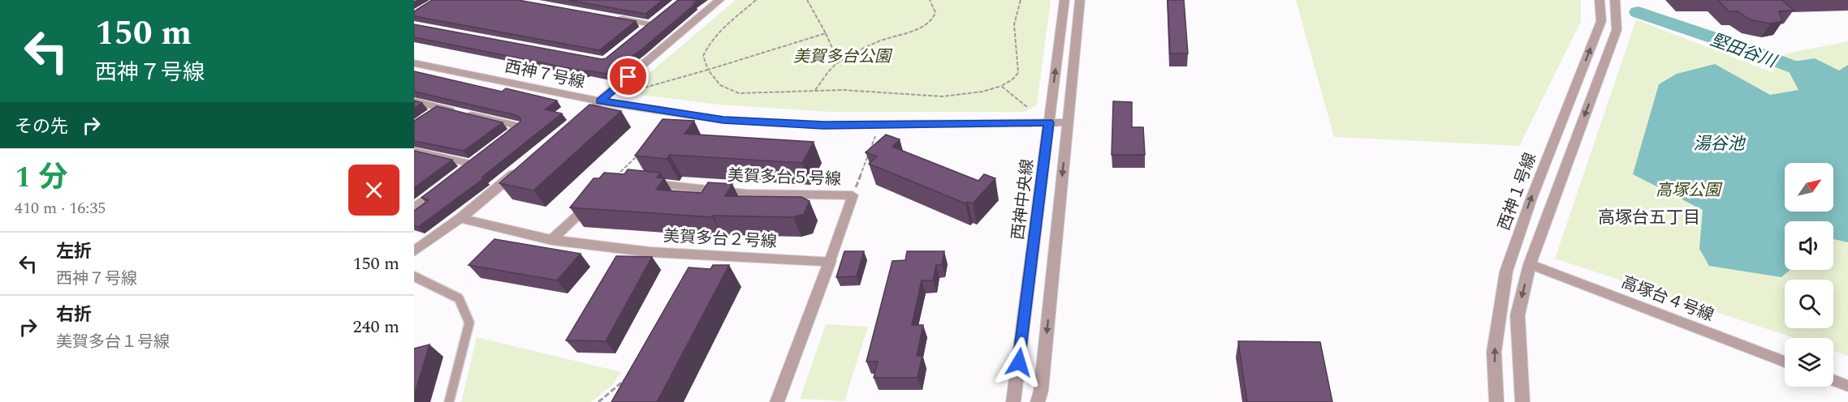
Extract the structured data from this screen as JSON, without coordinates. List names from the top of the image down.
{
  "streets": {
    "street": [
      "西神７号線",
      "美賀多台５号線",
      "西神１号線",
      "西神中央線",
      "美賀多台２号線",
      "高塚台４号線"
    ]
  },
  "crossings": [
    ["西神７号線", "西神中央線"],
    ["美賀多台５号線", "美賀多台２号線"]
  ],
  "districts": ["高塚台五丁目"],
  "water": ["堅田谷川", "湯谷池"],
  "parks": ["美賀多台公園", "高塚公園"],
  "north": "top right",
  "page": {
    "turn": ["150 m", "西神７号線"],
    "then": "その先",
    "heading": ["1 分", "410 m · 16:35"],
    "list": [
      {
        "name": "左折",
        "note": "西神７号線",
        "value": "150 m"
      },
      {
        "name": "右折",
        "note": "美賀多台１号線",
        "value": "240 m"
      }
    ]
  }
}
